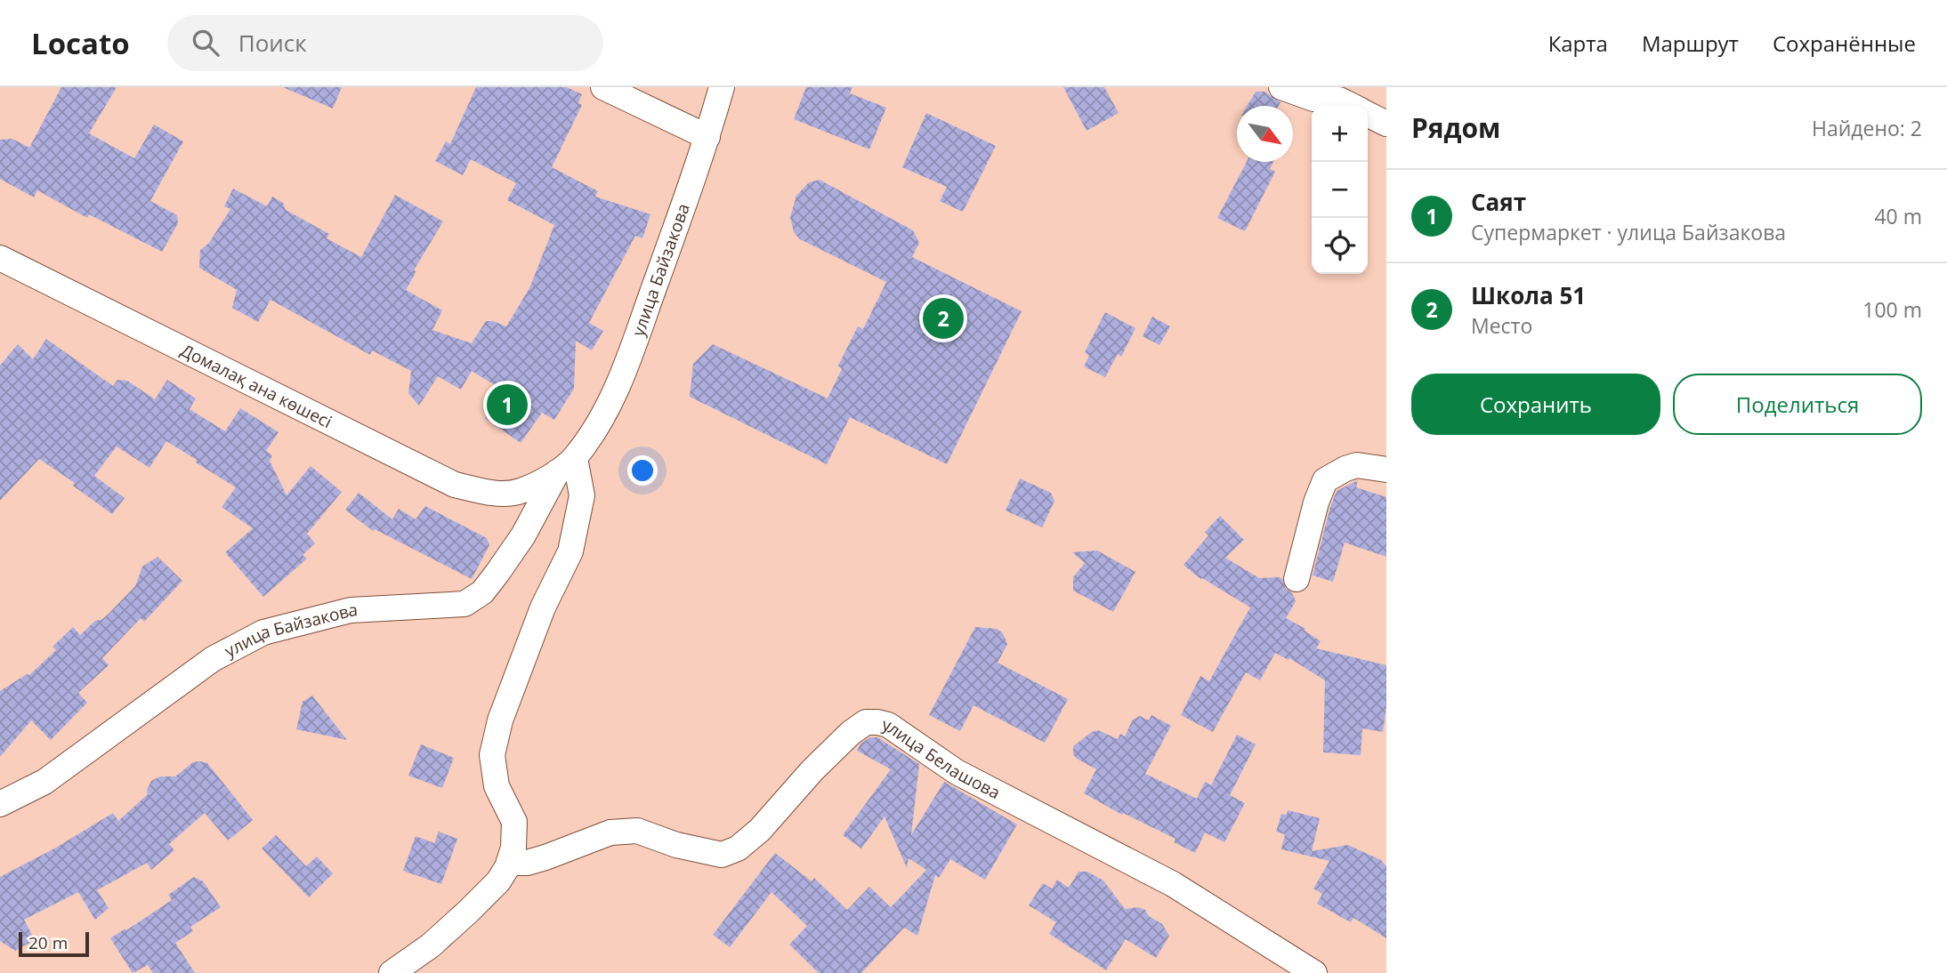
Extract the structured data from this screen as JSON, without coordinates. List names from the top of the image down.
{
  "streets": {
    "street": ["улица Байзакова", "Домалақ ана көшесі", "улица Белашова"]
  },
  "crossings": [
    ["улица Байзакова", "Домалақ ана көшесі"]
  ],
  "scale_bar": "20 m",
  "north": "bottom right",
  "page": {
    "header": "Locato",
    "search": "Поиск",
    "nav": ["Карта", "Маршрут", "Сохранённые"],
    "heading": ["Рядом", "Найдено: 2"],
    "map_buttons": ["+", "−"],
    "list": [
      {
        "mark": "1",
        "name": "Саят",
        "note": "Супермаркет · улица Байзакова",
        "value": "40 m"
      },
      {
        "mark": "2",
        "name": "Школа 51",
        "note": "Место",
        "value": "100 m"
      }
    ],
    "pins": ["2", "1"],
    "buttons": ["Сохранить", "Поделиться"],
    "scale": "20 m"
  }
}
